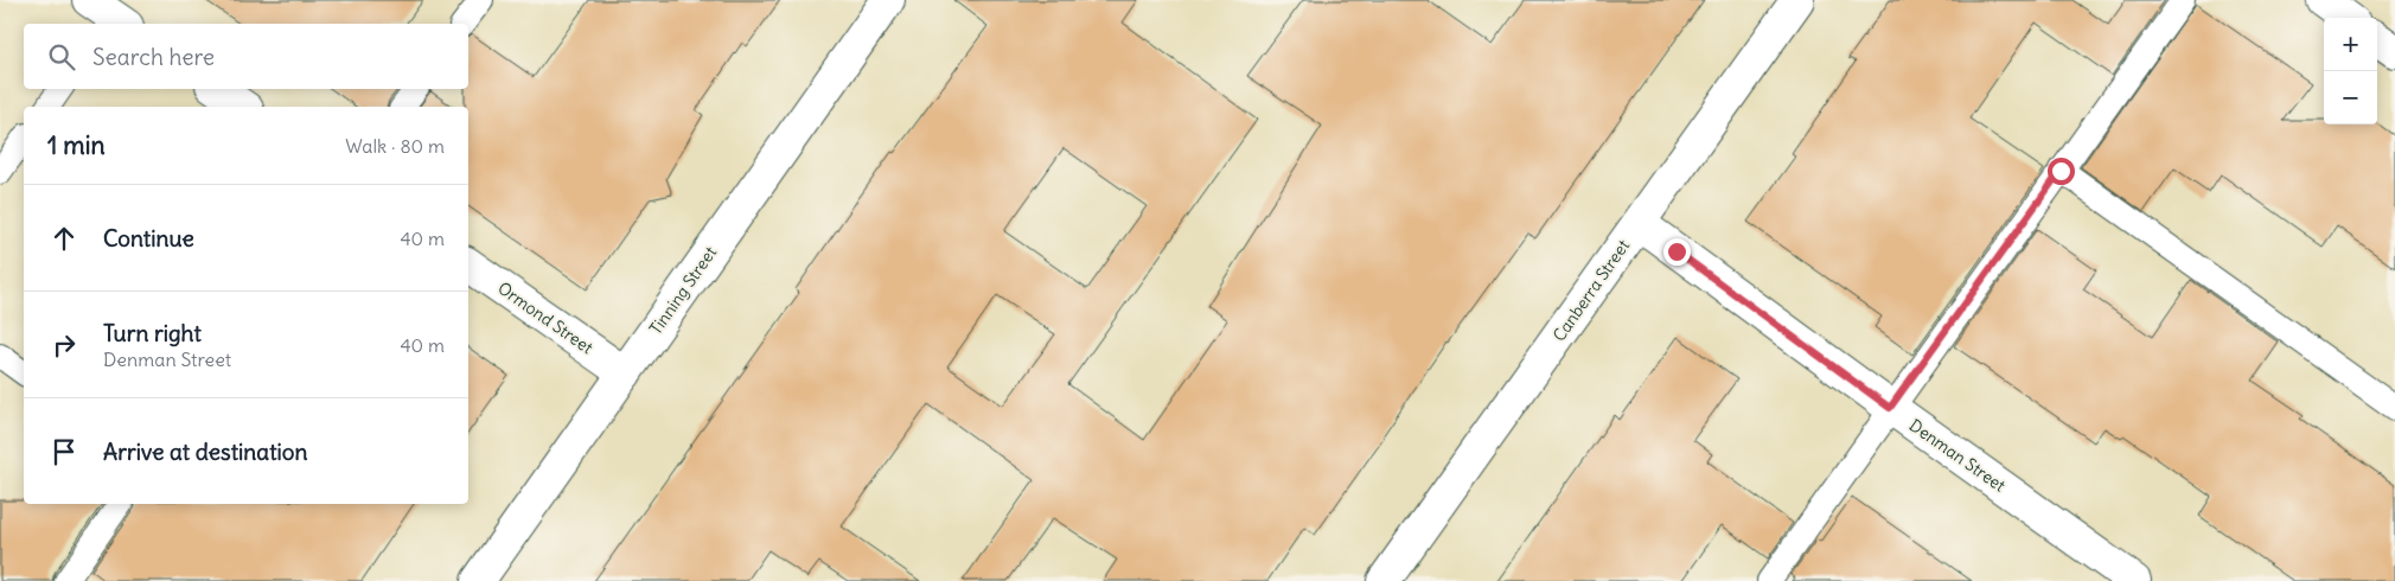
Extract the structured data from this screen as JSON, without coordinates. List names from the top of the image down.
{
  "streets": {
    "street": [
      "Tinning Street",
      "Canberra Street",
      "Ormond Street",
      "Denman Street"
    ]
  },
  "crossings": [
    ["Tinning Street", "Ormond Street"],
    ["Canberra Street", "Denman Street"]
  ],
  "page": {
    "map_buttons": ["+", "−"],
    "search": "Search here",
    "heading": ["1 min", "Walk · 80 m"],
    "list": [
      ["Continue", "40 m"],
      ["Turn right", "Denman Street", "40 m"],
      "Arrive at destination"
    ]
  }
}
